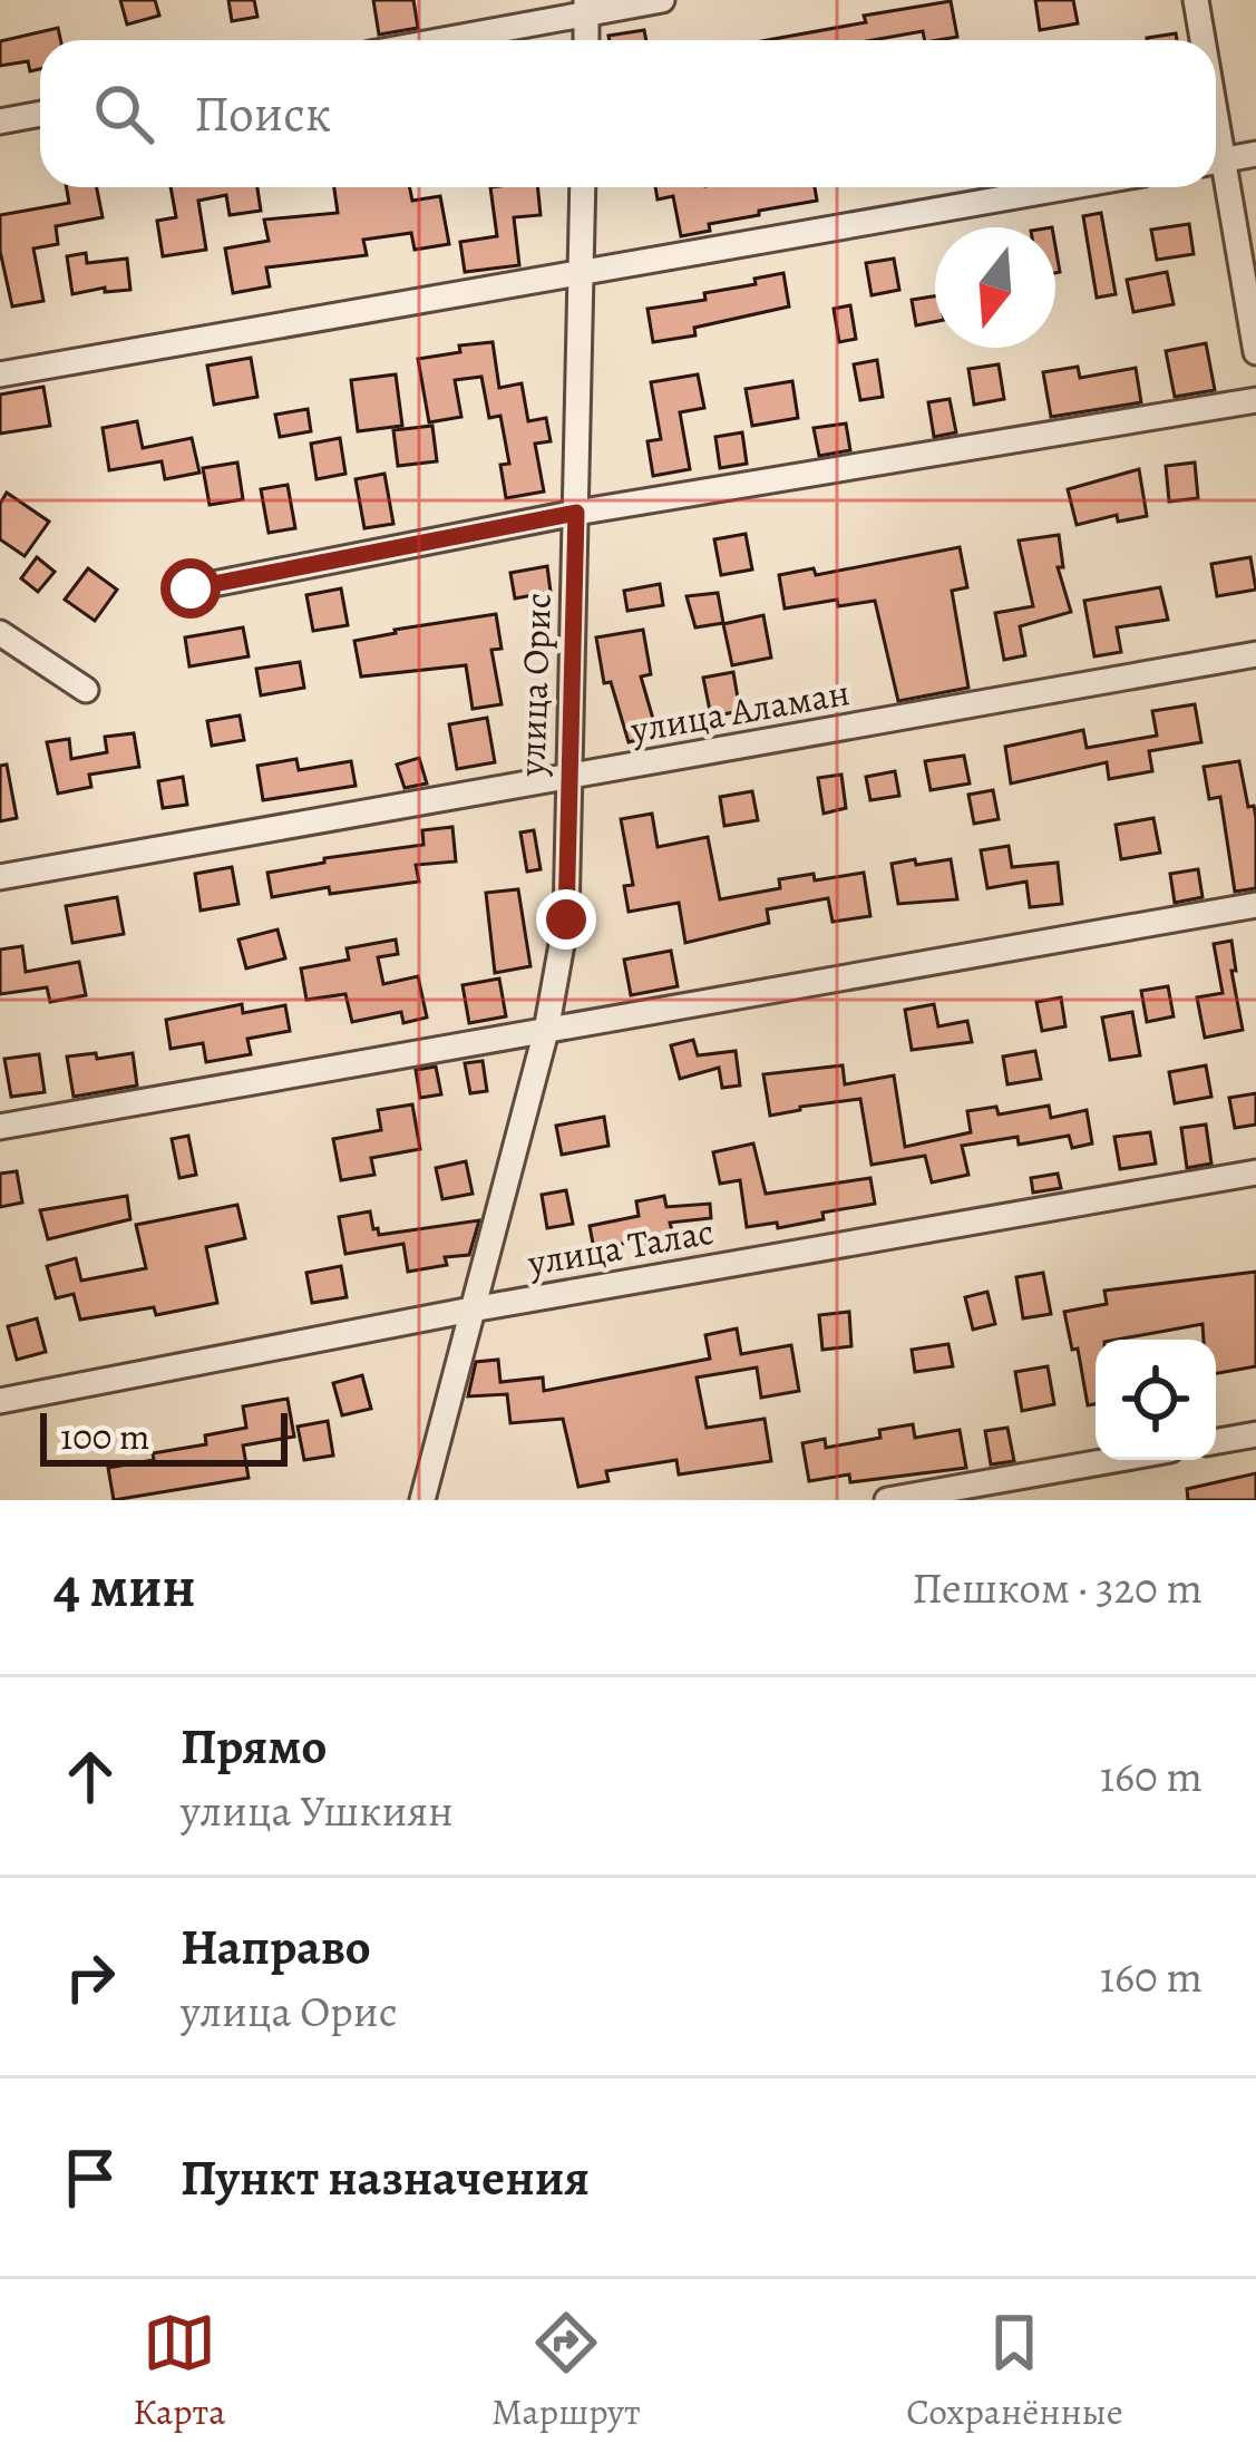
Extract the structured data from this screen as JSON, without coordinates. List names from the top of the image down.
{
  "streets": {
    "street": ["улица Орис", "улица Аламан", "улица Талас"]
  },
  "crossings": [
    ["улица Орис", "улица Аламан"],
    ["улица Орис", "улица Талас"]
  ],
  "scale_bar": "100 m",
  "north": "bottom",
  "page": {
    "search": "Поиск",
    "scale": "100 m",
    "heading": ["4 мин", "Пешком · 320 m"],
    "list": [
      ["Прямо", "улица Ушкиян", "160 m"],
      ["Направо", "улица Орис", "160 m"],
      "Пункт назначения"
    ],
    "nav": ["Карта", "Маршрут", "Сохранённые"]
  }
}
